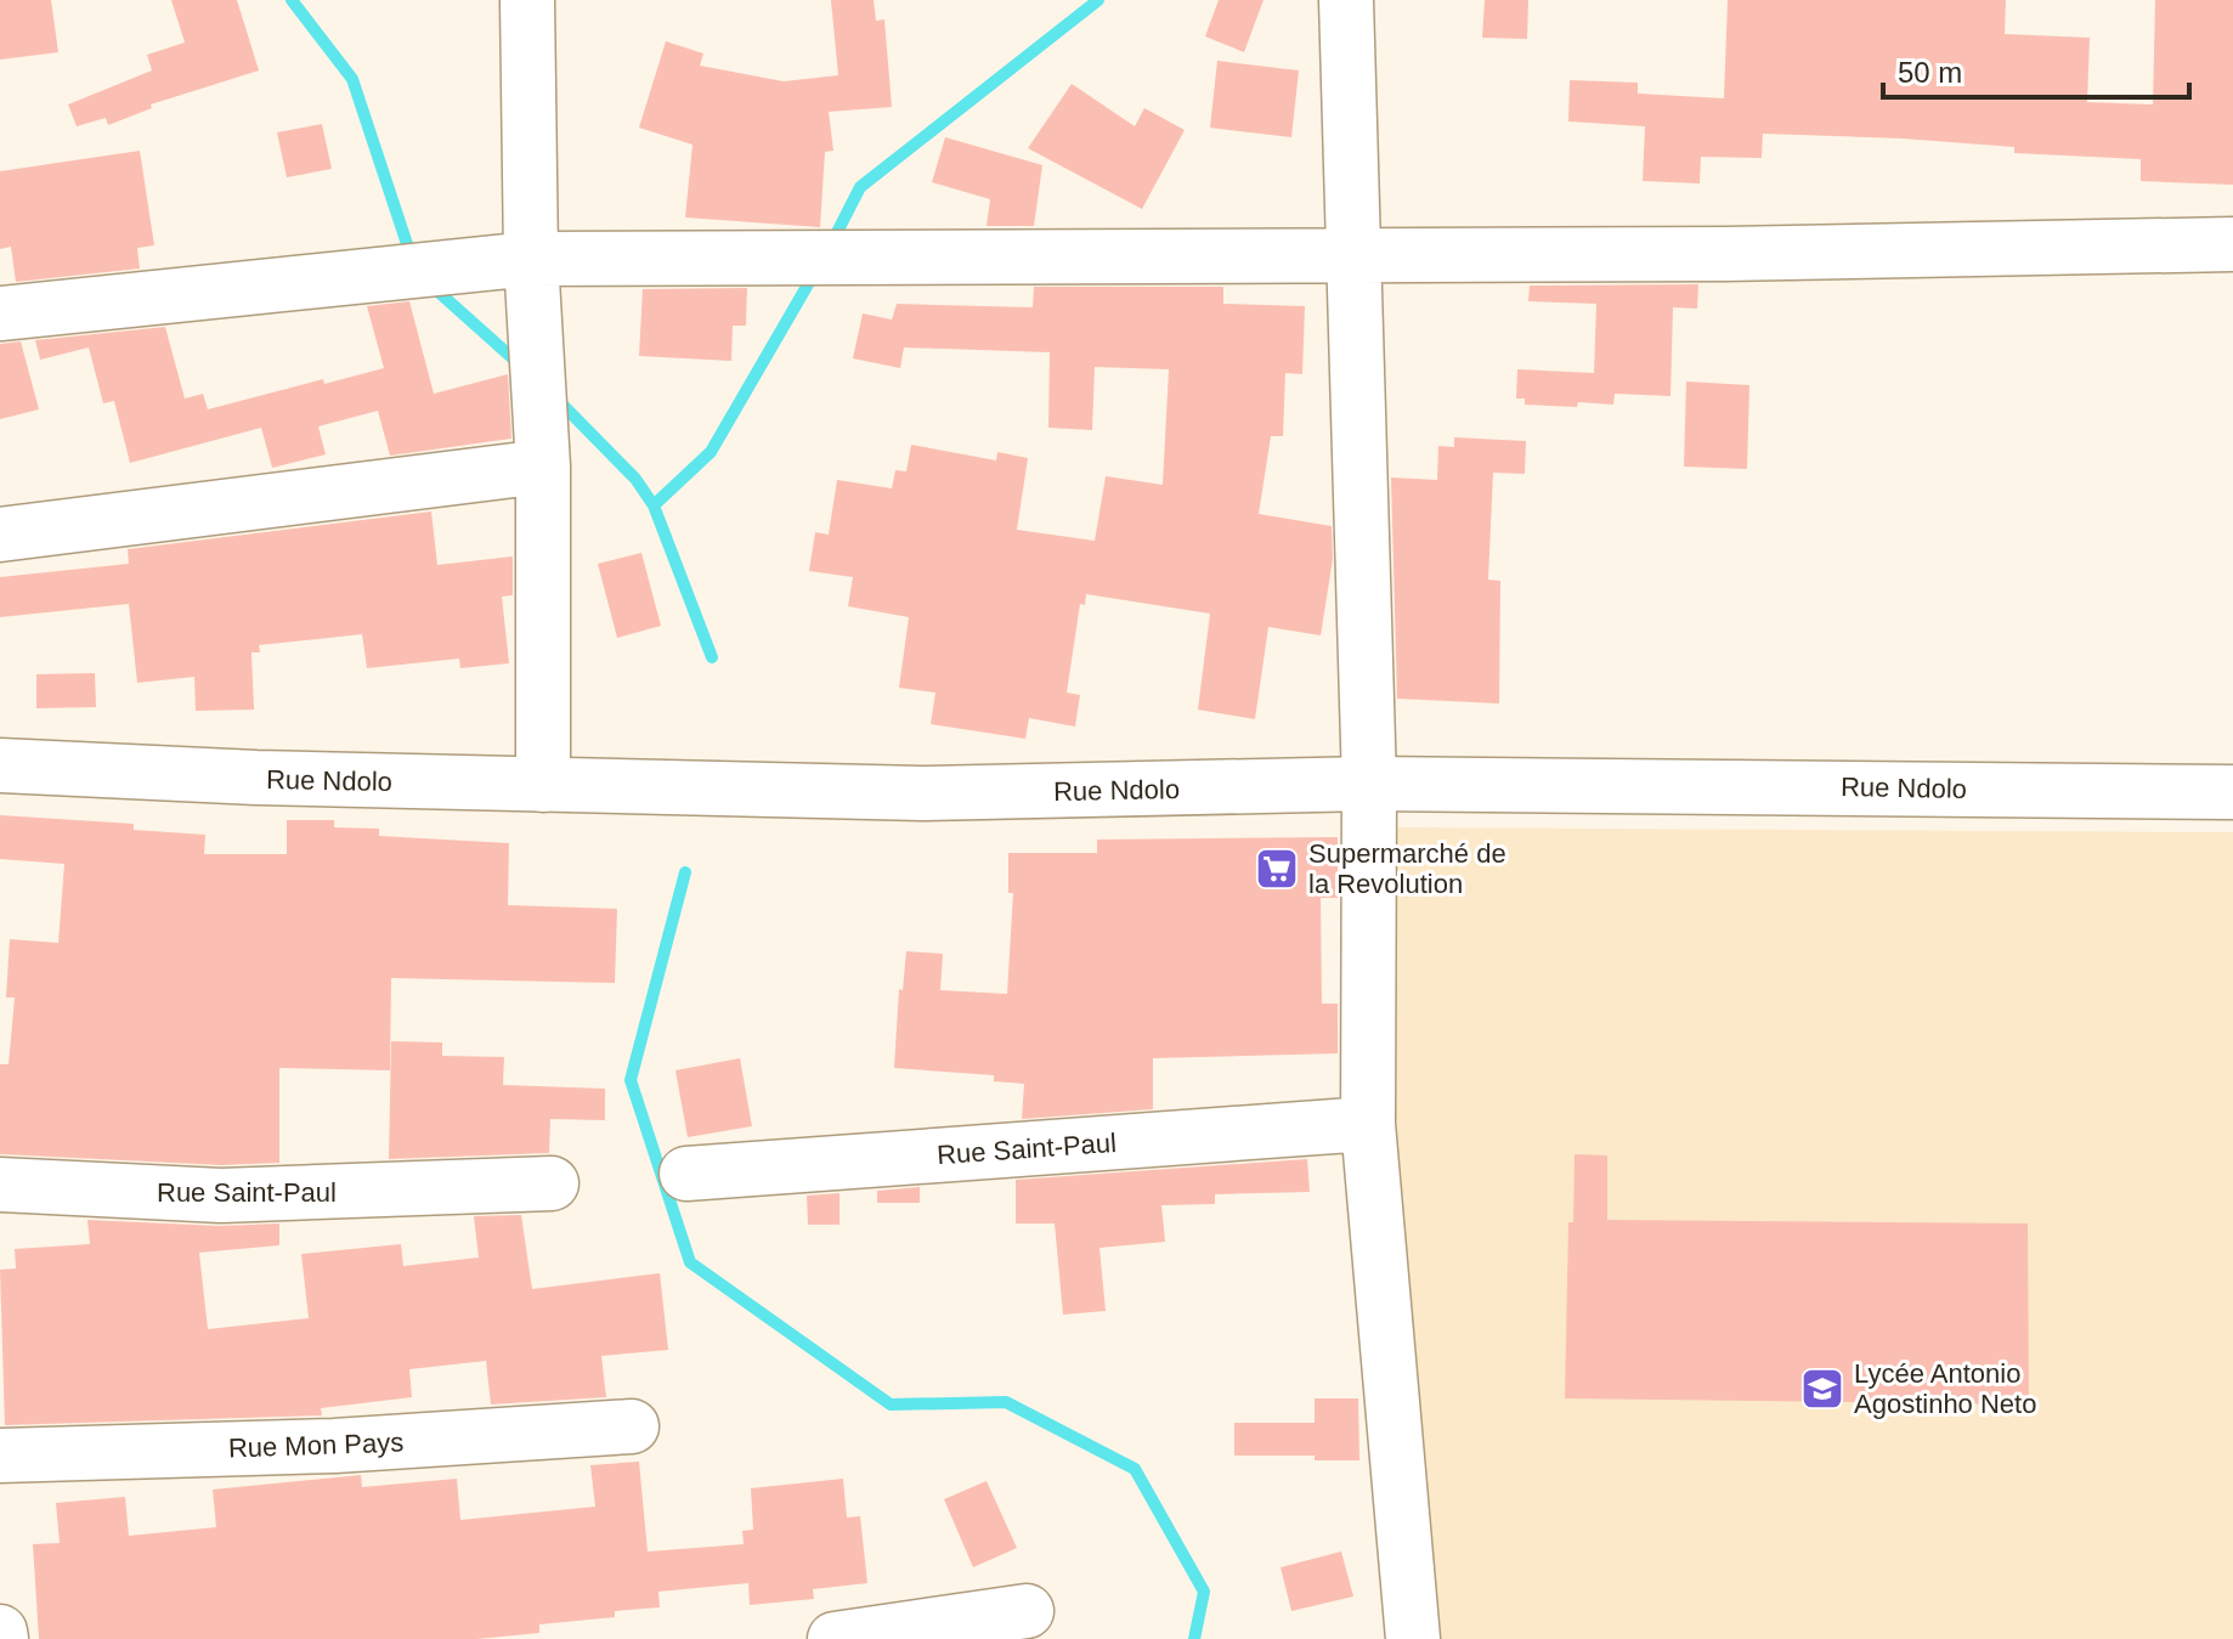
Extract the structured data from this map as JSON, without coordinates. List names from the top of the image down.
{
  "streets": {
    "street": ["Rue Ndolo", "Rue Saint-Paul", "Rue Mon Pays"]
  },
  "places": {
    "supermarket": ["Supermarché de la Revolution"],
    "school or university": ["Lycée Antonio Agostinho Neto"]
  },
  "scale_bar": "50 m"
}
